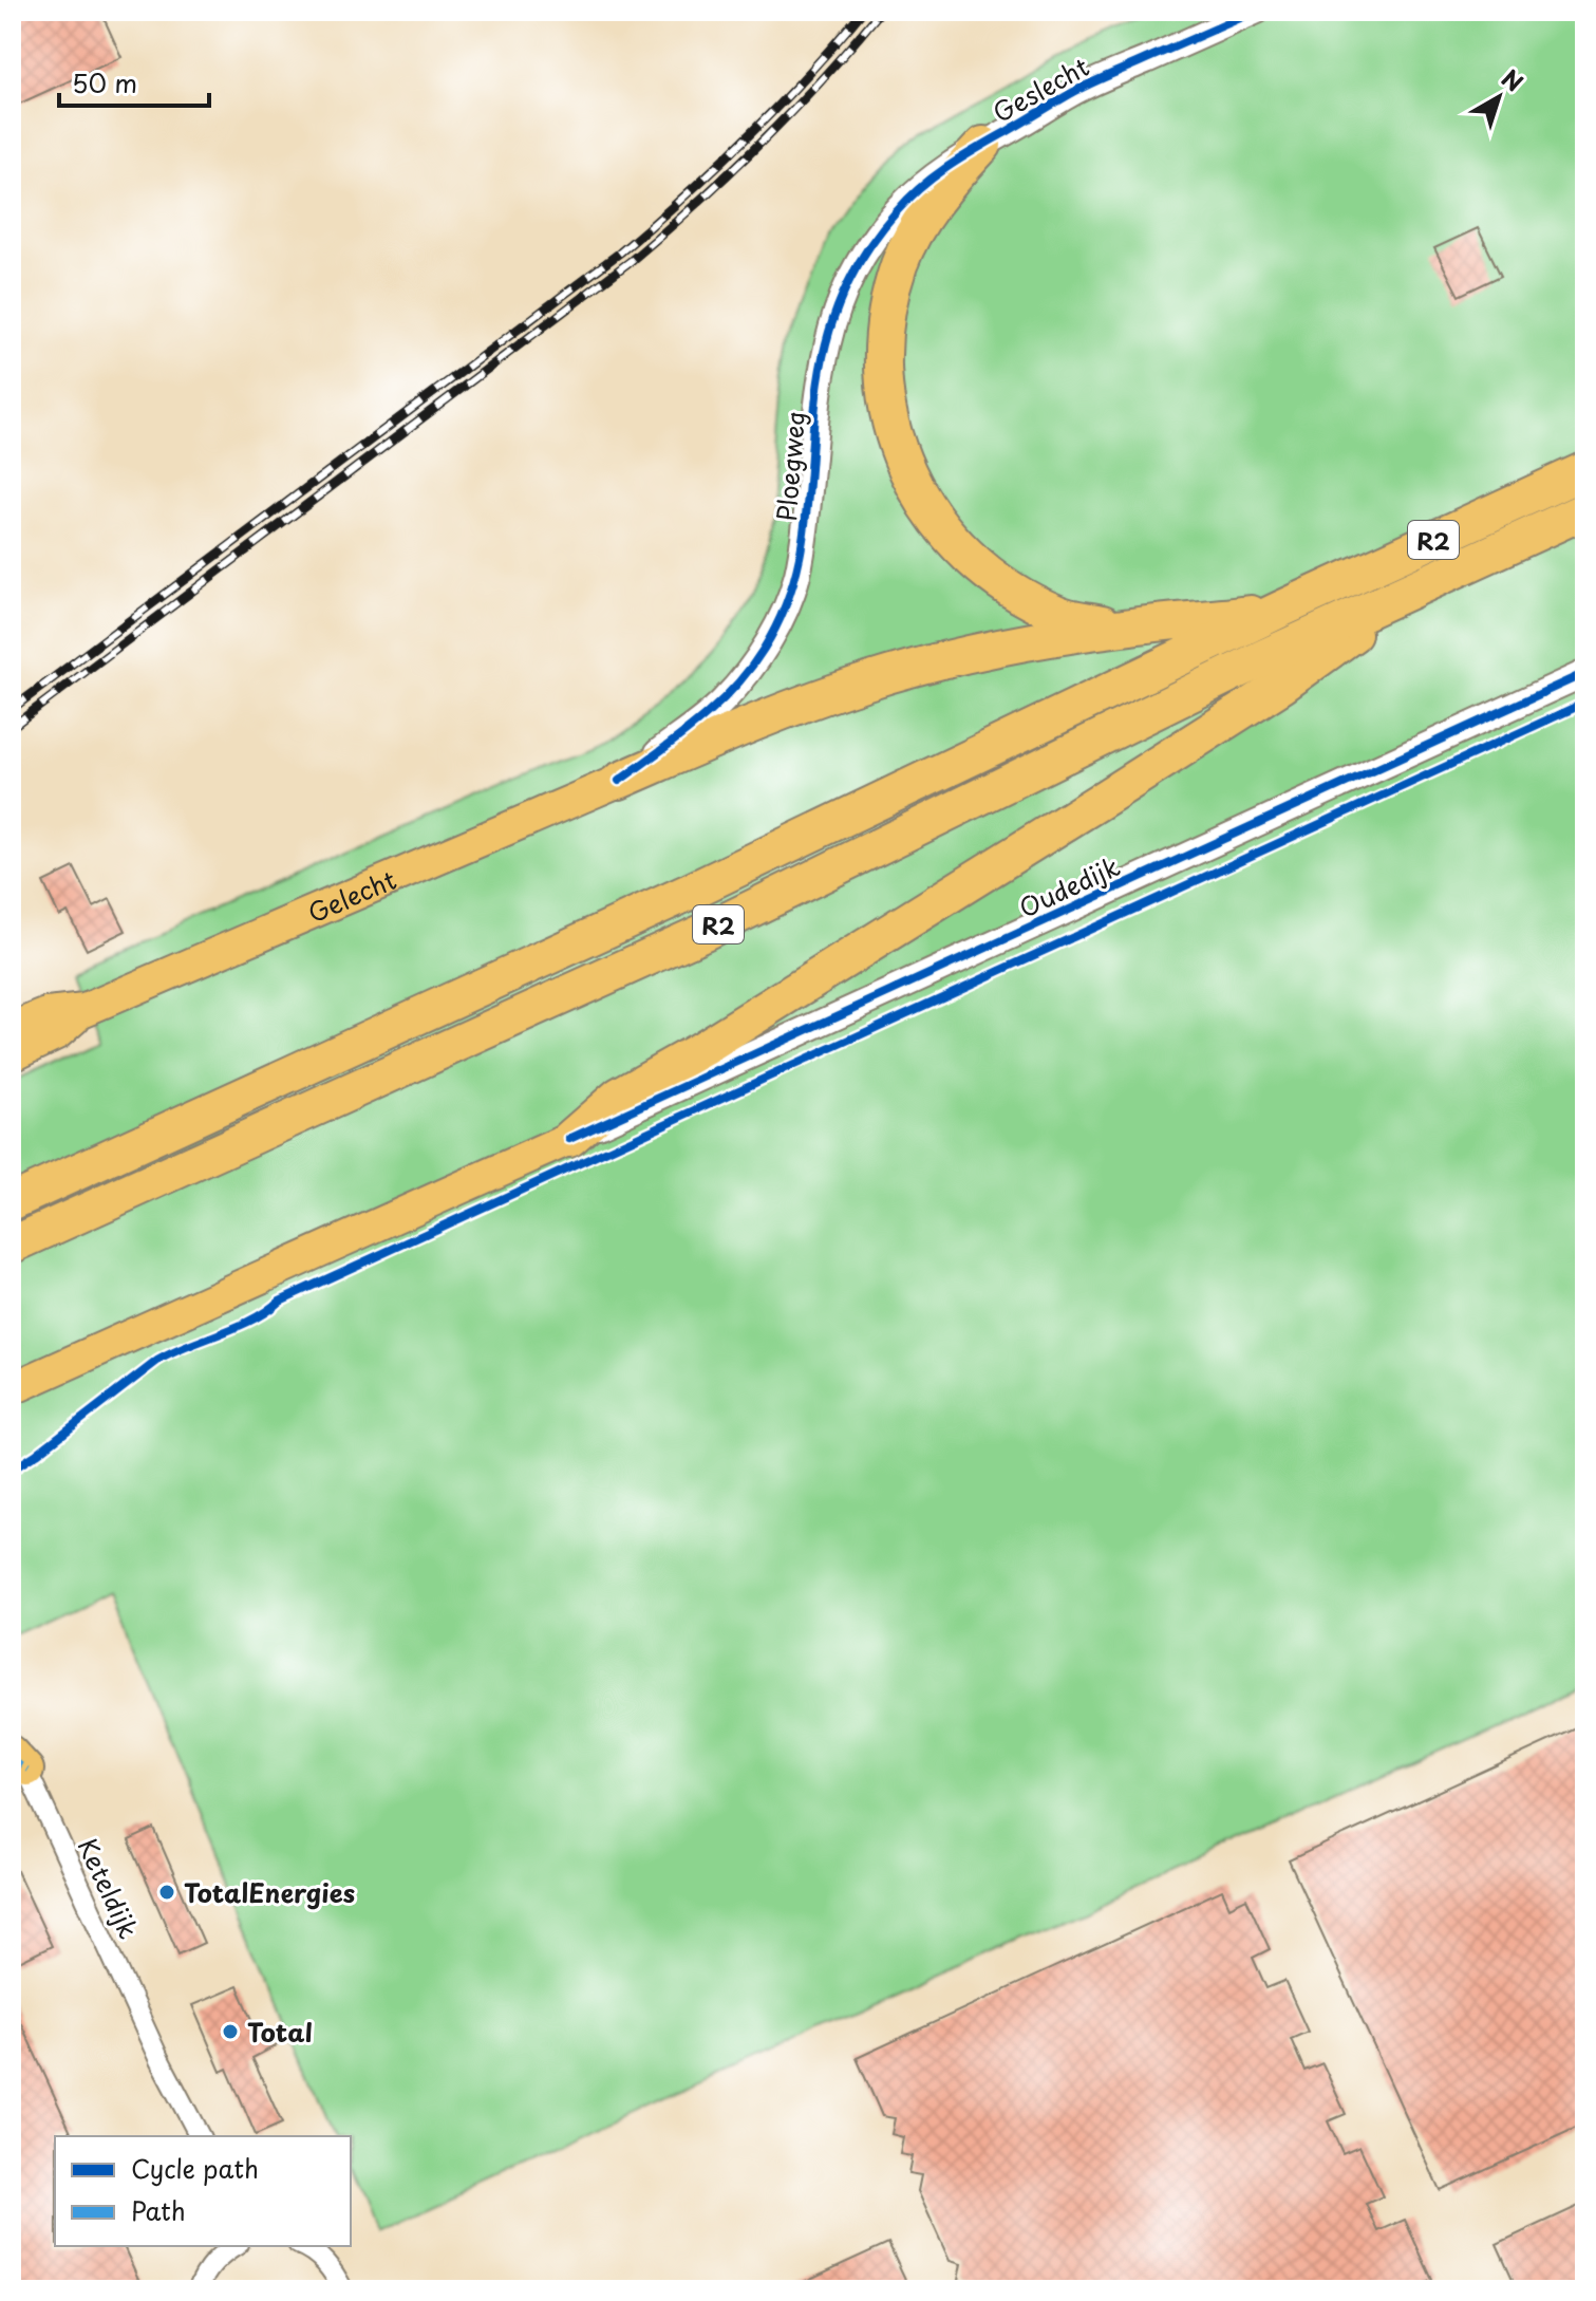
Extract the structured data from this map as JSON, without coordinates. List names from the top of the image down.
{
  "streets": {
    "highway": ["R2"],
    "main road": ["Gelecht"],
    "street": [
      "Geslecht",
      "Ploegweg",
      "Oudedijk",
      "Keteldijk"
    ]
  },
  "crossings": [
    ["Geslecht", "Ploegweg"],
    ["Geslecht", "R2"],
    ["Ploegweg", "R2"],
    ["Ploegweg", "Gelecht"],
    ["R2", "Oudedijk"],
    ["R2", "Gelecht"]
  ],
  "places": ["TotalEnergies", "Total"],
  "legend": ["Cycle path", "Path"],
  "scale_bar": "50 m",
  "north": "top right"
}
